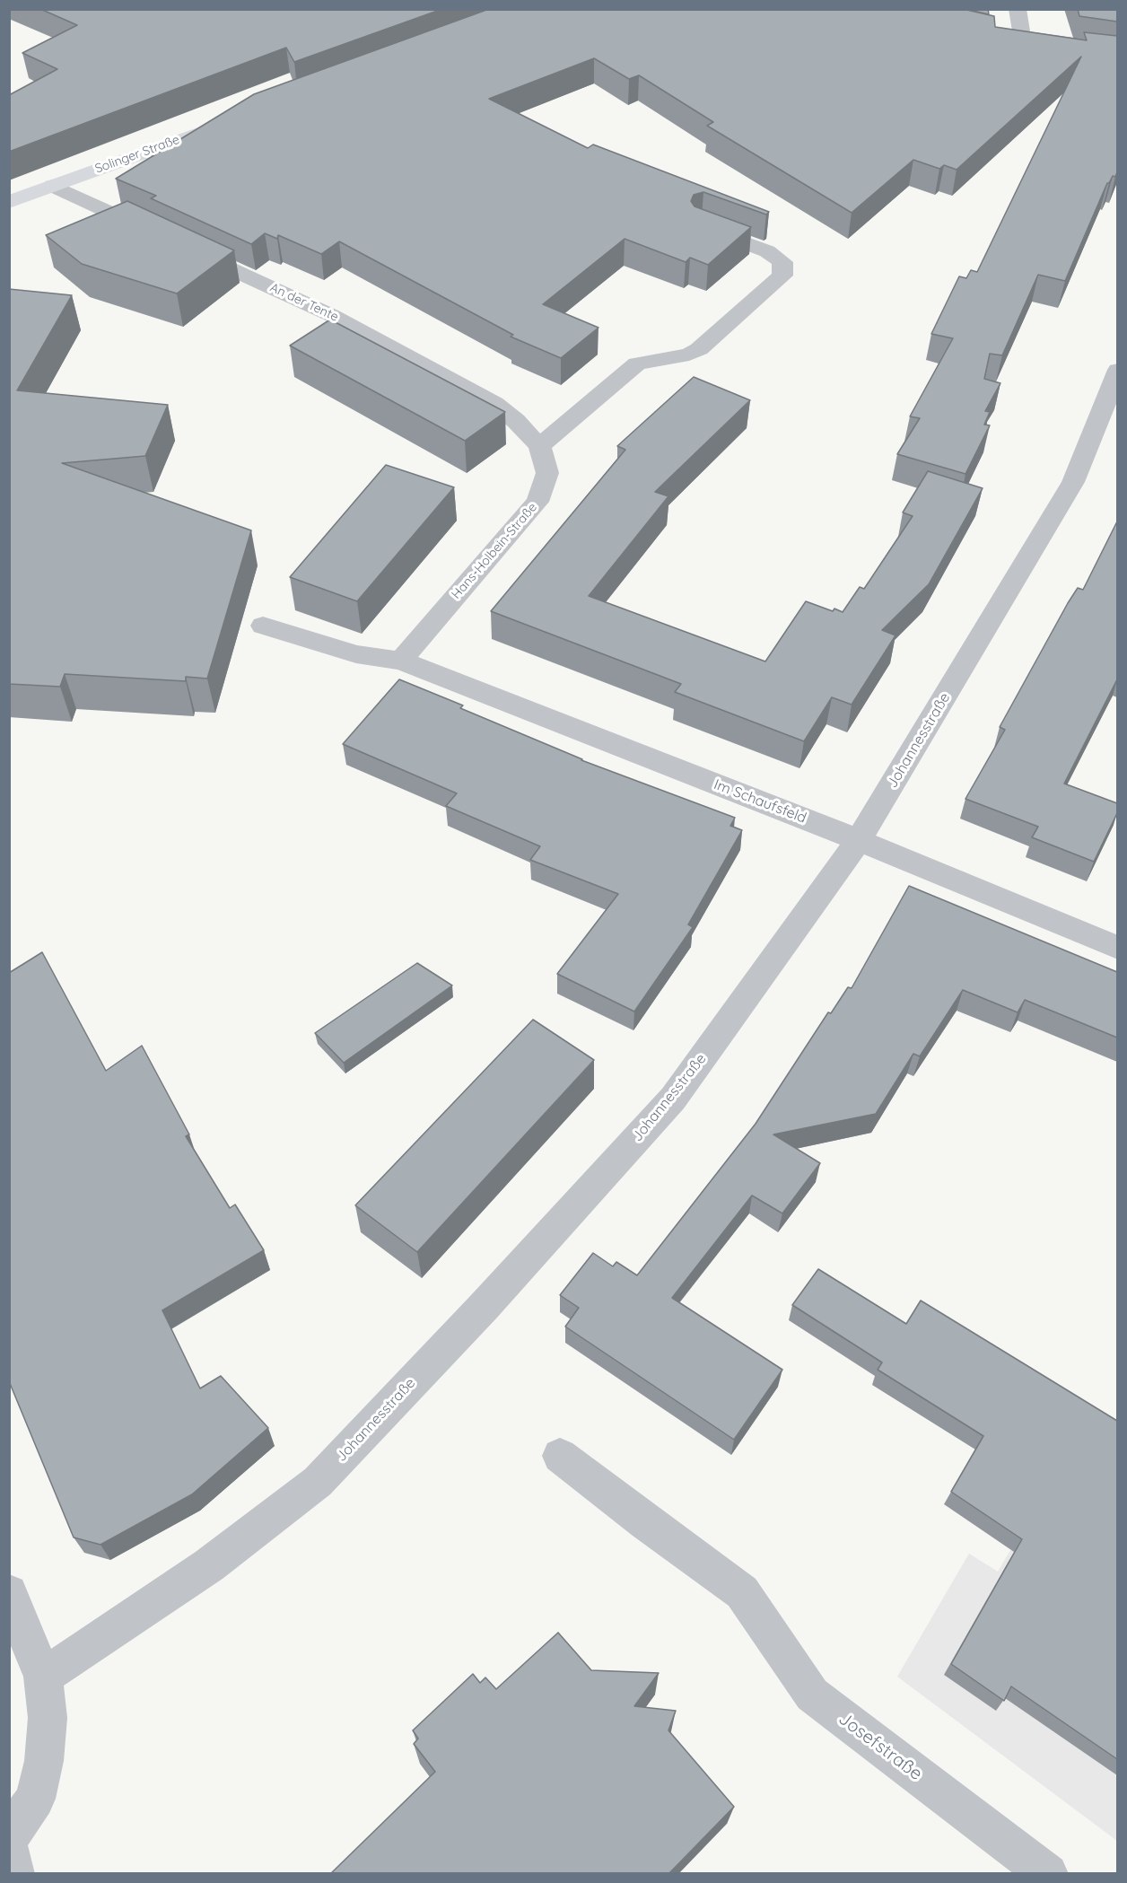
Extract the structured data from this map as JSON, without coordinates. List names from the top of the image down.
{
  "streets": {
    "main road": ["Solinger Straße"],
    "street": [
      "An der Tente",
      "Hans-Holbein-Straße",
      "Johannesstraße",
      "Im Schaufsfeld",
      "Josefstraße"
    ]
  },
  "crossings": [
    ["Solinger Straße", "An der Tente"],
    ["An der Tente", "Hans-Holbein-Straße"],
    ["Hans-Holbein-Straße", "Im Schaufsfeld"],
    ["Johannesstraße", "Im Schaufsfeld"]
  ]
}
